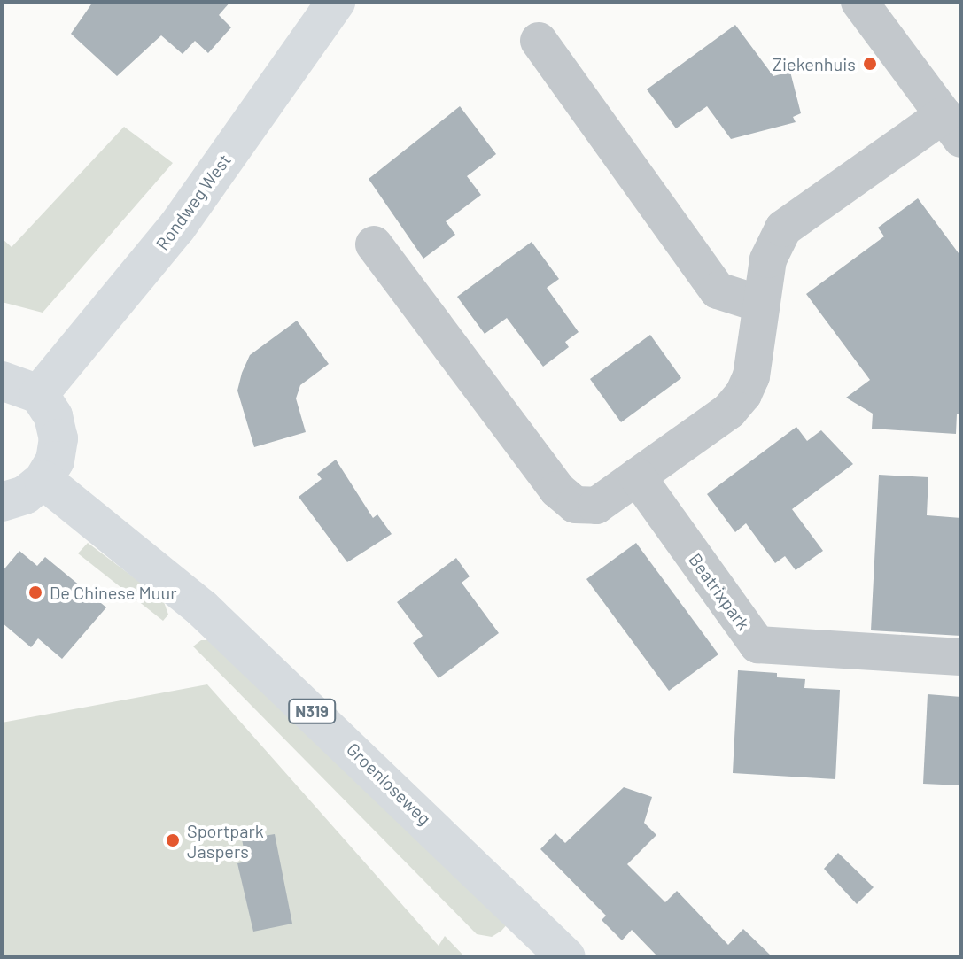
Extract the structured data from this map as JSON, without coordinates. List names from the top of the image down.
{
  "streets": {
    "main road": ["Rondweg West", "N319", "Groenloseweg"],
    "street": ["Beatrixpark"]
  },
  "places": ["Ziekenhuis", "De Chinese Muur", "Sportpark Jaspers"]
}
